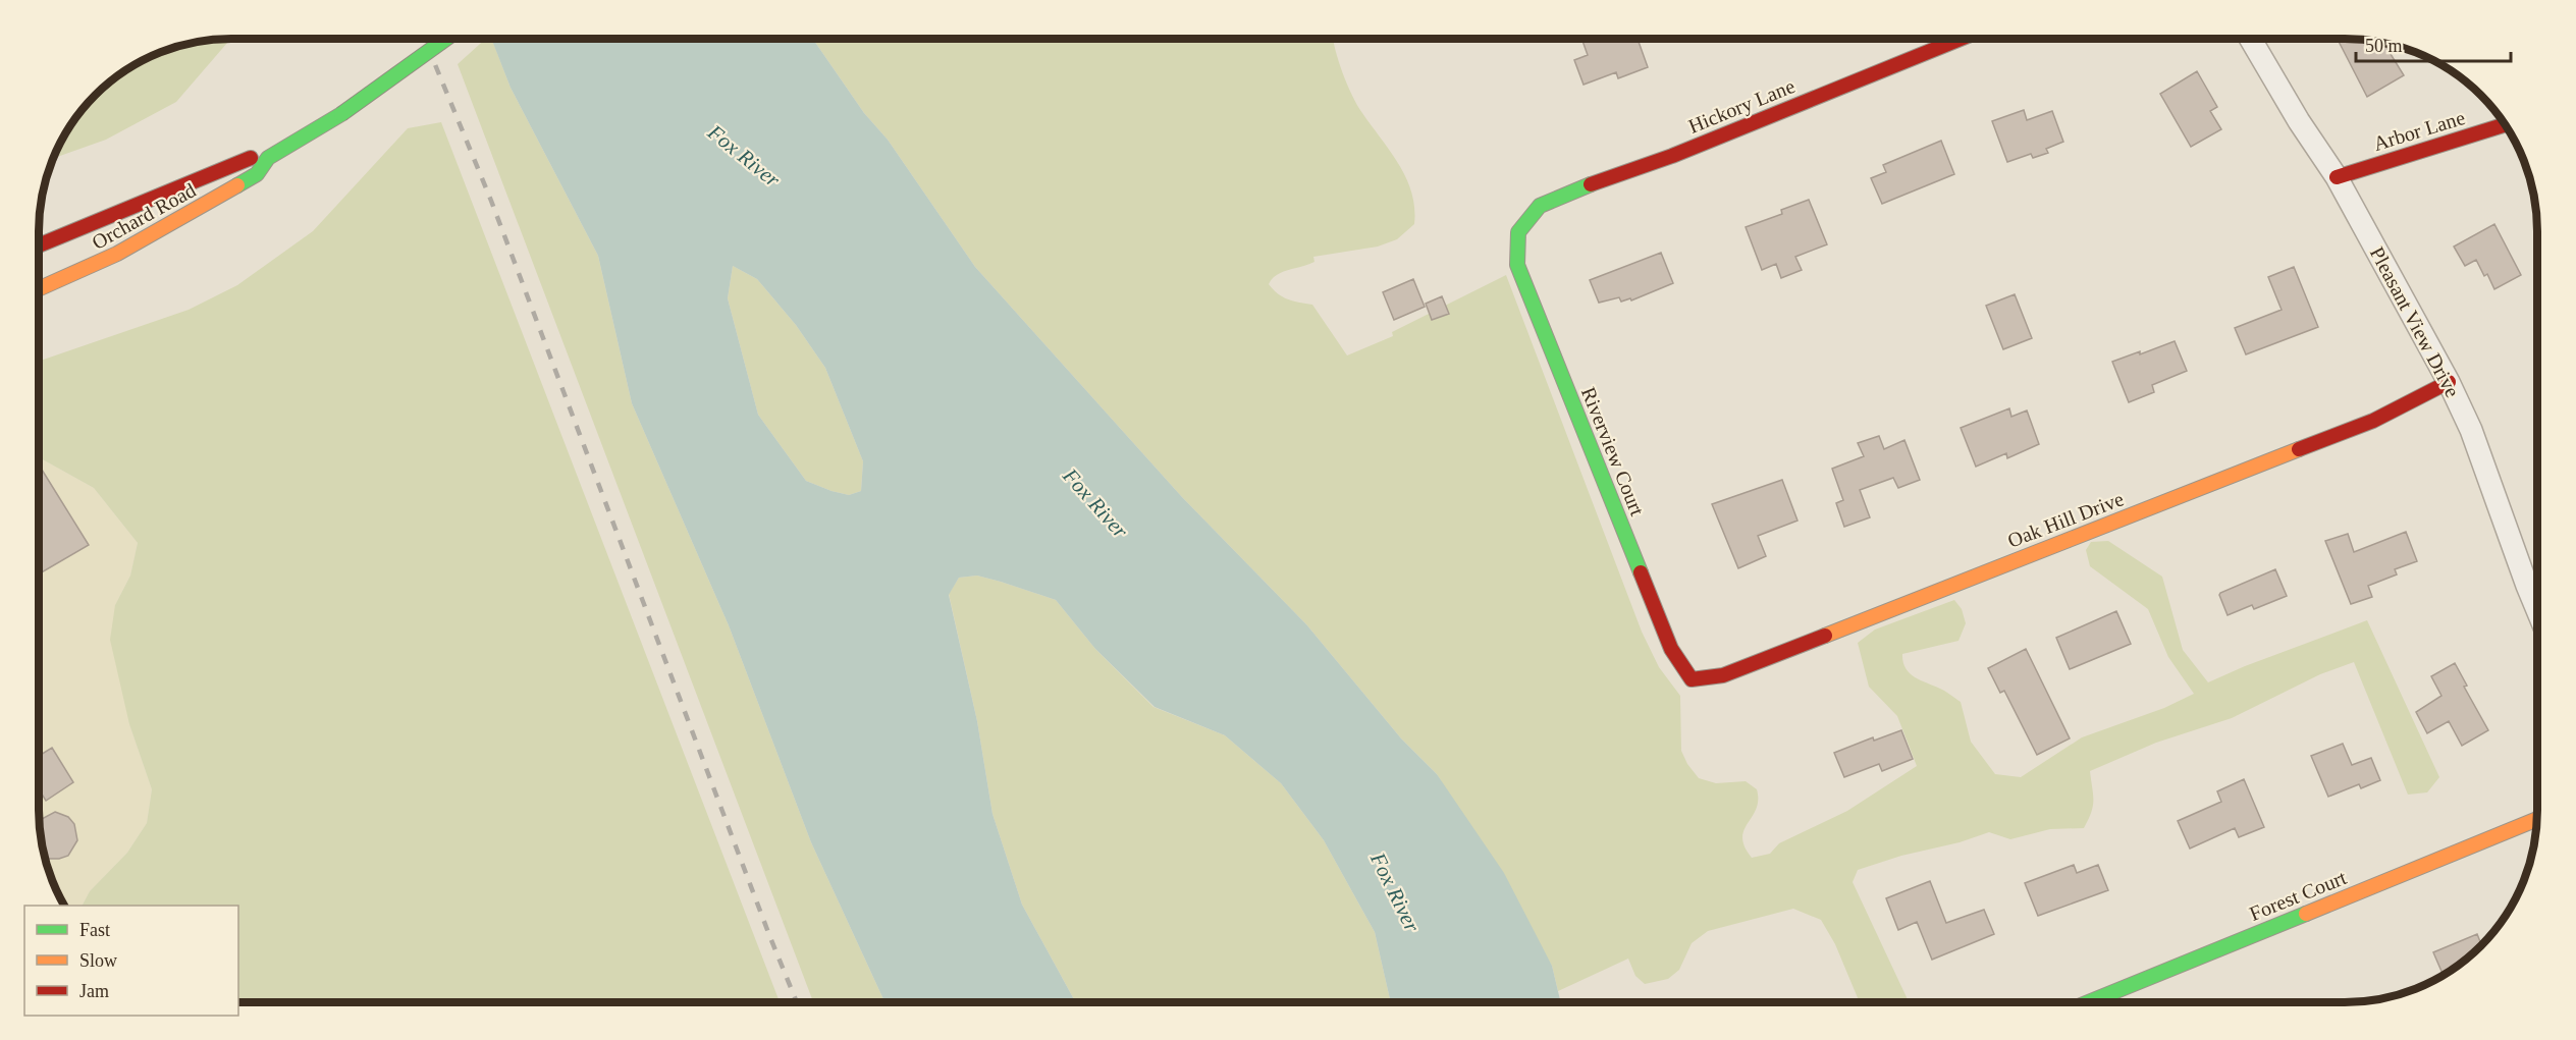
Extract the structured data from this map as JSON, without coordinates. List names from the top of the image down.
{
  "streets": {
    "street": [
      "Hickory Lane",
      "Arbor Lane",
      "Orchard Road",
      "Pleasant View Drive",
      "Riverview Court",
      "Oak Hill Drive",
      "Forest Court"
    ]
  },
  "crossings": [
    ["Hickory Lane", "Riverview Court"],
    ["Arbor Lane", "Pleasant View Drive"],
    ["Pleasant View Drive", "Oak Hill Drive"],
    ["Riverview Court", "Oak Hill Drive"]
  ],
  "water": ["Fox River"],
  "legend": ["Fast", "Slow", "Jam"],
  "scale_bar": "50 m"
}
